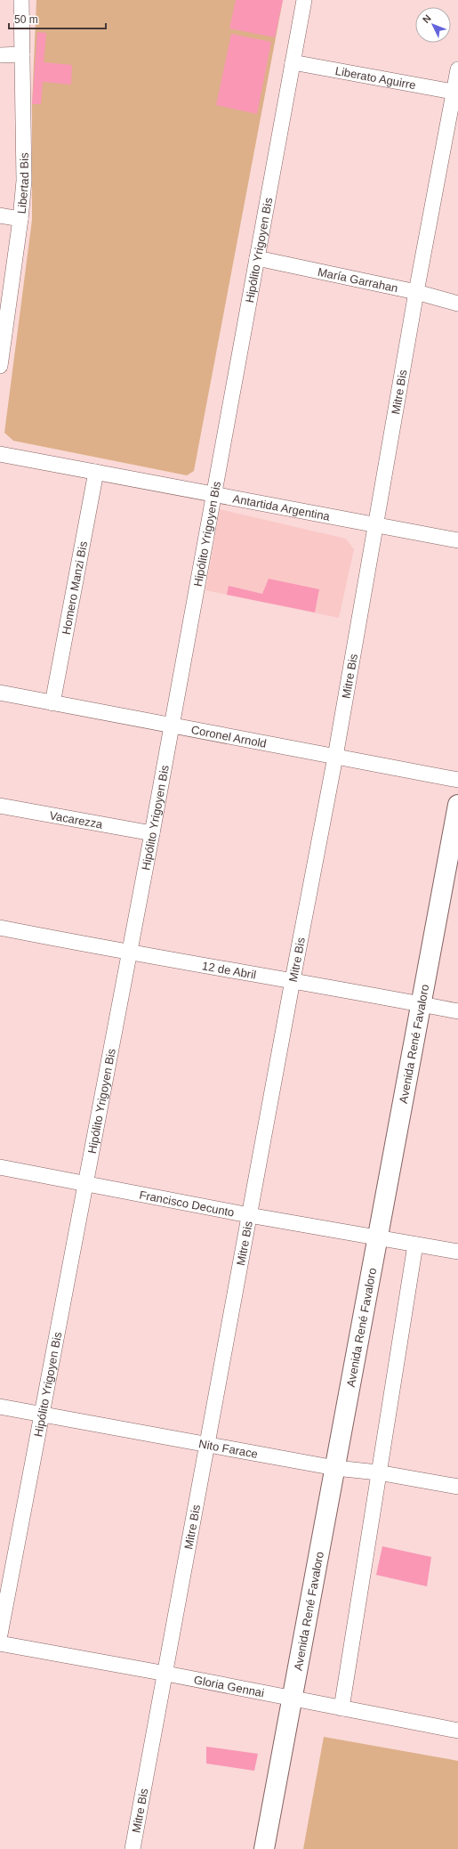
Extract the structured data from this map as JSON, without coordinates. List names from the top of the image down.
{
  "streets": {
    "main road": ["Avenida René Favaloro"],
    "street": [
      "Liberato Aguirre",
      "Libertad Bis",
      "Hipólito Yrigoyen Bis",
      "María Garrahan",
      "Mitre Bis",
      "Antartida Argentina",
      "Homero Manzi Bis",
      "Coronel Arnold",
      "Vacarezza",
      "12 de Abril",
      "Francisco Decunto",
      "Nito Farace",
      "Gloria Gennai"
    ]
  },
  "crossings": [
    ["Liberato Aguirre", "Hipólito Yrigoyen Bis"],
    ["Liberato Aguirre", "Mitre Bis"],
    ["Hipólito Yrigoyen Bis", "María Garrahan"],
    ["Hipólito Yrigoyen Bis", "Antartida Argentina"],
    ["Hipólito Yrigoyen Bis", "Coronel Arnold"],
    ["Hipólito Yrigoyen Bis", "Vacarezza"],
    ["Hipólito Yrigoyen Bis", "12 de Abril"],
    ["Hipólito Yrigoyen Bis", "Francisco Decunto"],
    ["Hipólito Yrigoyen Bis", "Nito Farace"],
    ["María Garrahan", "Mitre Bis"],
    ["Mitre Bis", "Antartida Argentina"],
    ["Mitre Bis", "Coronel Arnold"],
    ["Mitre Bis", "12 de Abril"],
    ["Mitre Bis", "Francisco Decunto"],
    ["Mitre Bis", "Nito Farace"],
    ["Mitre Bis", "Gloria Gennai"],
    ["Antartida Argentina", "Homero Manzi Bis"],
    ["Homero Manzi Bis", "Coronel Arnold"],
    ["12 de Abril", "Avenida René Favaloro"],
    ["Avenida René Favaloro", "Francisco Decunto"],
    ["Avenida René Favaloro", "Nito Farace"],
    ["Avenida René Favaloro", "Gloria Gennai"]
  ],
  "scale_bar": "50 m",
  "north": "top left"
}
